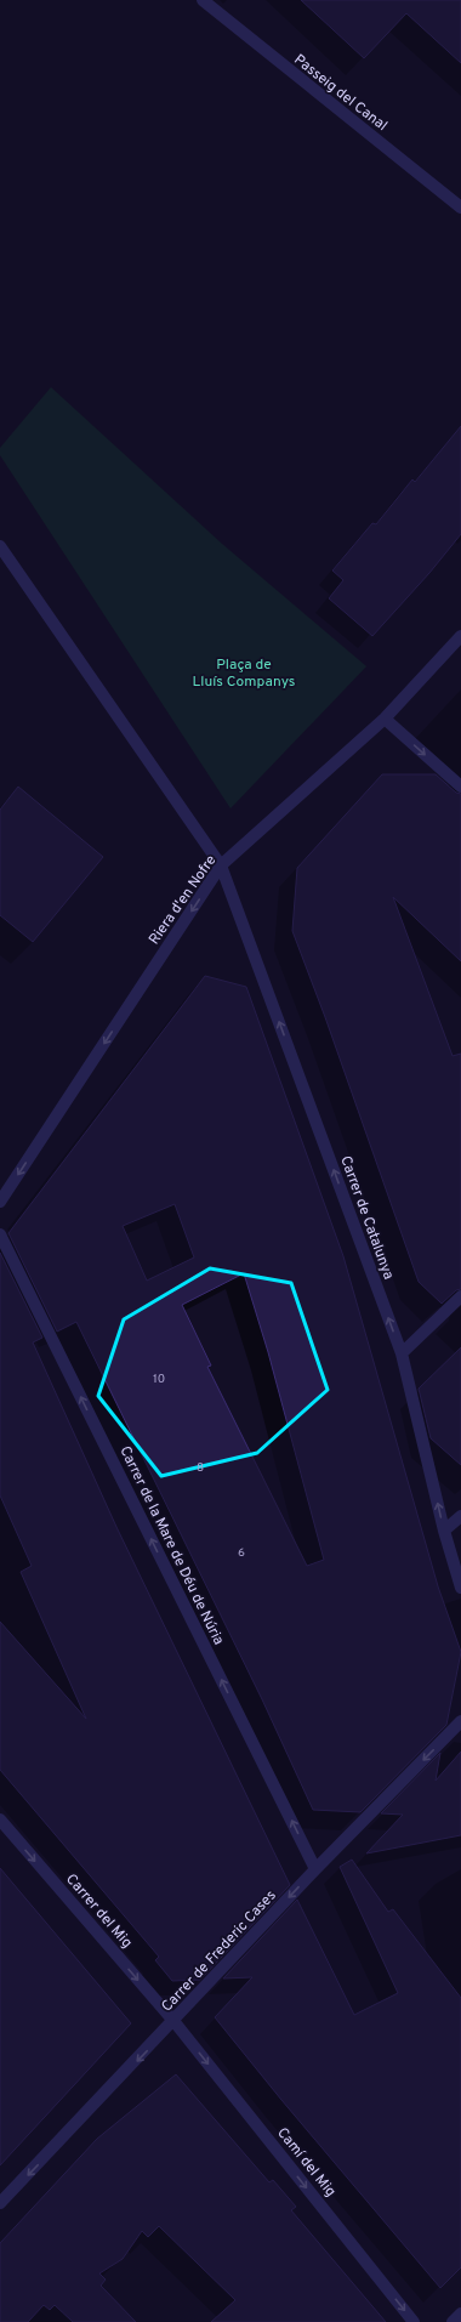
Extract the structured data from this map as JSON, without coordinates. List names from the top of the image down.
{
  "streets": {
    "street": [
      "Passeig del Canal",
      "Riera d'en Nofre",
      "Carrer de Catalunya",
      "Carrer de la Mare de Déu de Núria",
      "Carrer del Mig",
      "Carrer de Frederic Cases",
      "Camí del Mig"
    ]
  },
  "crossings": [
    ["Riera d'en Nofre", "Carrer de Catalunya"],
    ["Carrer de la Mare de Déu de Núria", "Carrer de Frederic Cases"],
    ["Carrer del Mig", "Carrer de Frederic Cases"],
    ["Carrer del Mig", "Camí del Mig"],
    ["Carrer de Frederic Cases", "Camí del Mig"]
  ],
  "one_way": [
    "Riera d'en Nofre",
    "Carrer de Catalunya",
    "Carrer de la Mare de Déu de Núria",
    "Carrer del Mig",
    "Carrer de Frederic Cases",
    "Camí del Mig"
  ],
  "parks": ["Plaça de Lluís Companys"],
  "house_numbers": ["10", "8", "6"]
}
